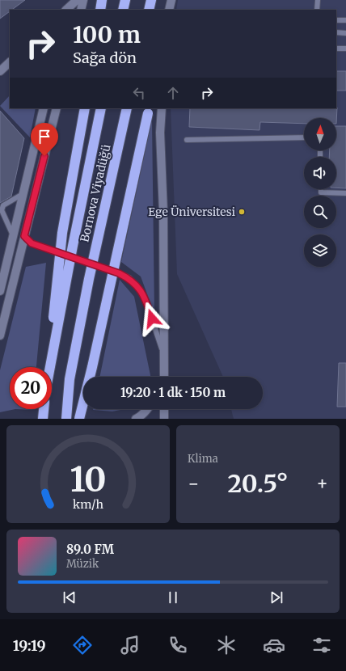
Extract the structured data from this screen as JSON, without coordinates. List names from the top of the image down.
{
  "streets": {
    "highway": ["Bornova Viyadüğü"]
  },
  "places": ["Ege Üniversitesi"],
  "north": "top",
  "page": {
    "turn": ["100 m", "Sağa dön"],
    "limit": "20",
    "trip": "19:20 · 1 dk · 150 m",
    "tile": "Klima",
    "heat": ["−", "20.5°", "+"],
    "song": ["89.0 FM", "Müzik"],
    "tabs": "19:19",
    "gauge": ["10", "km/h"]
  }
}
